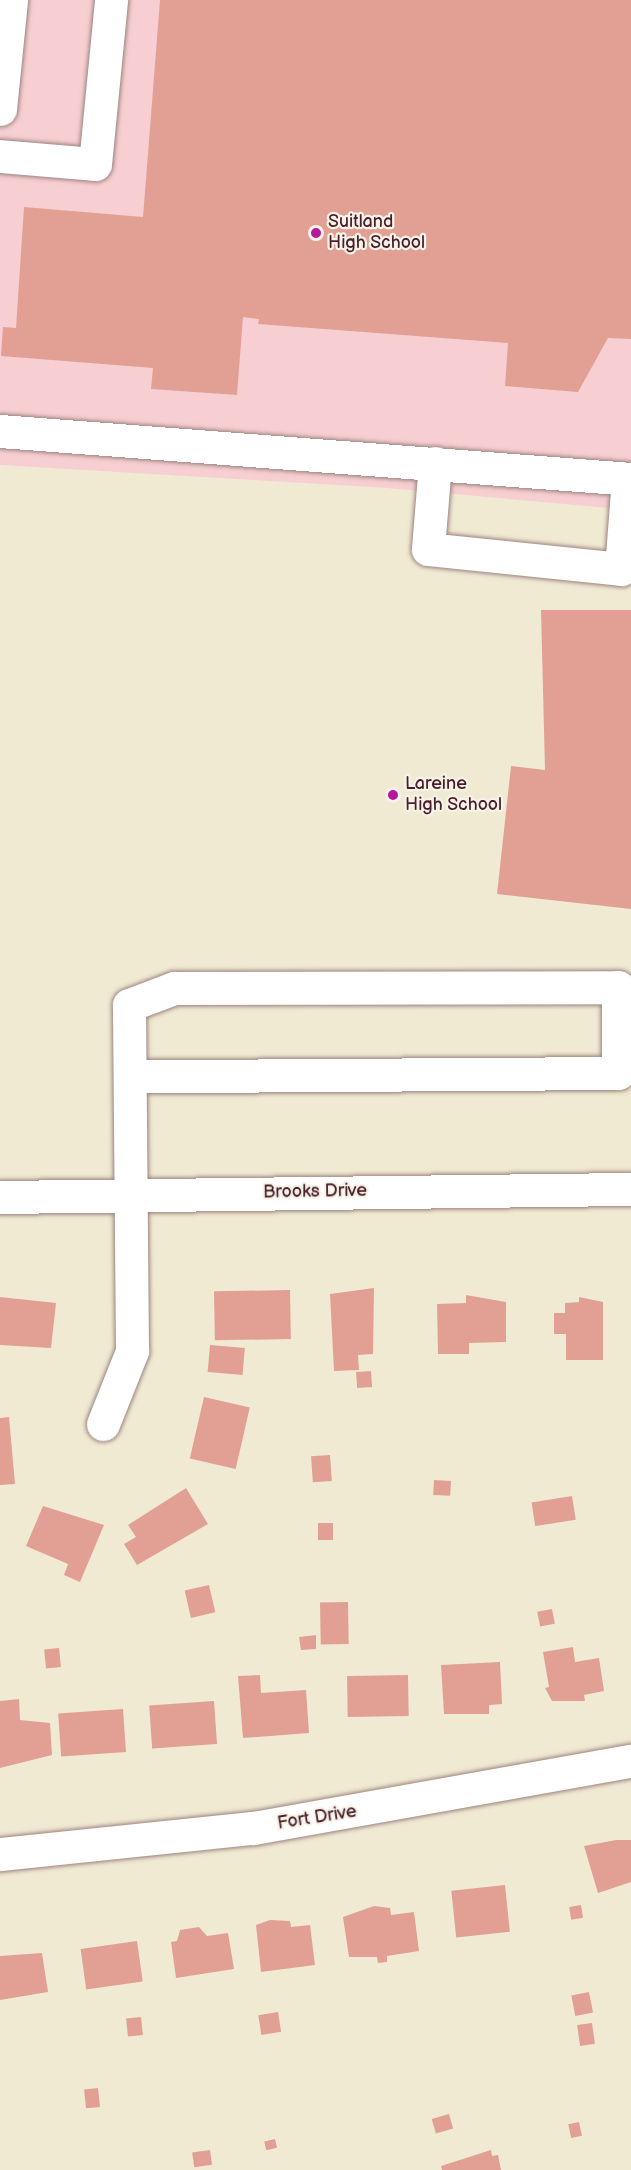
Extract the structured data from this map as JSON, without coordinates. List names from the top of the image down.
{
  "streets": {
    "street": ["Brooks Drive", "Fort Drive"]
  },
  "places": ["Suitland High School", "Lareine High School"]
}
